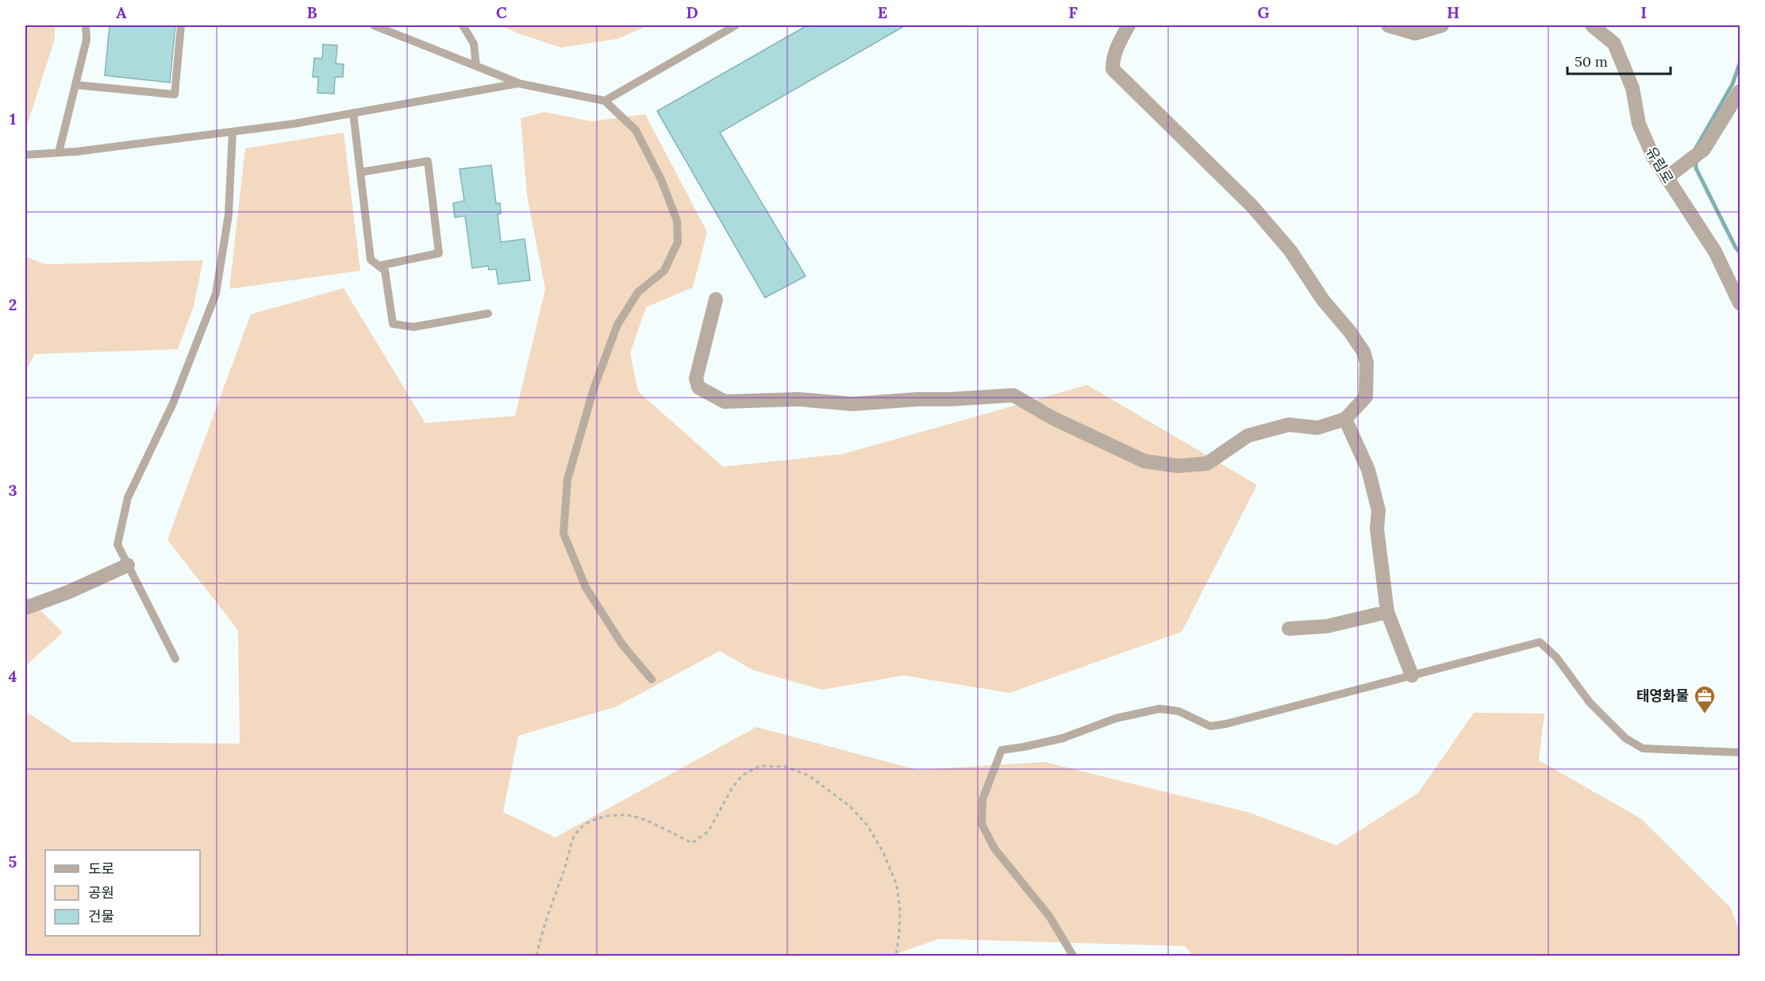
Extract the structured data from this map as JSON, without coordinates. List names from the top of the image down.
{
  "streets": {
    "street": ["유림로"]
  },
  "places": {
    "office": ["태영화물"]
  },
  "legend": ["도로", "공원", "건물"],
  "scale_bar": "50 m",
  "grid": {
    "columns": [
      "A",
      "B",
      "C",
      "D",
      "E",
      "F",
      "G",
      "H",
      "I"
    ],
    "rows": [
      "1",
      "2",
      "3",
      "4",
      "5"
    ]
  }
}
